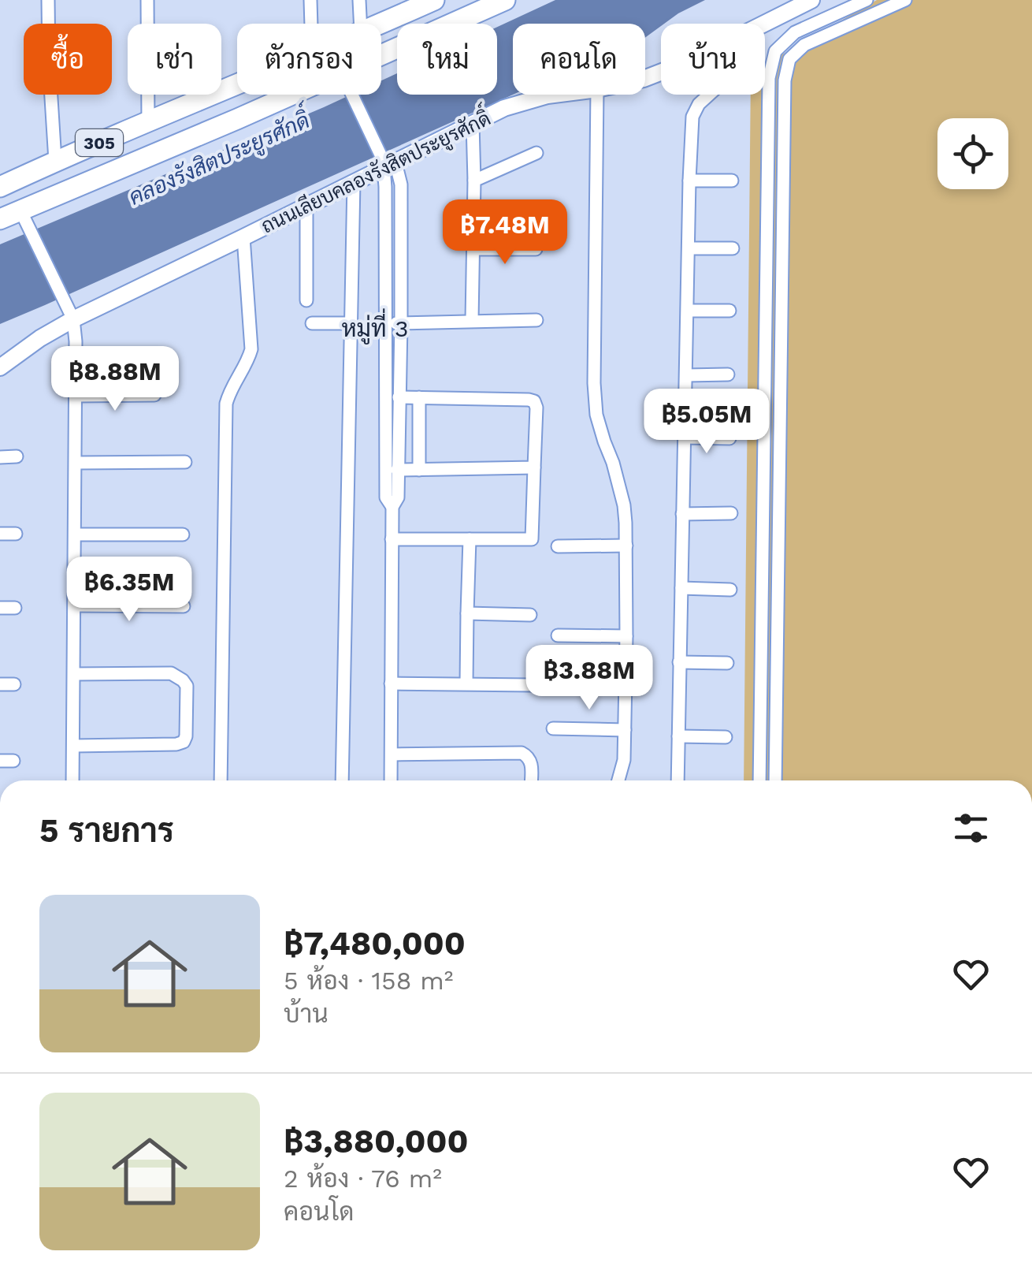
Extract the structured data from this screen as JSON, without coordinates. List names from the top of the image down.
{
  "streets": {
    "main road": ["305"],
    "street": ["ถนนเลียบคลองรังสิตประยูรศักดิ์"]
  },
  "districts": ["หมู่ที่ 3"],
  "water": ["คลองรังสิตประยูรศักดิ์"],
  "page": {
    "chip": [
      "ซื้อ",
      "เช่า",
      "ตัวกรอง",
      "ใหม่",
      "คอนโด",
      "บ้าน"
    ],
    "price": [
      "฿7.48M",
      "฿8.88M",
      "฿5.05M",
      "฿6.35M",
      "฿3.88M"
    ],
    "heading": "5 รายการ",
    "list": [
      {
        "name": "฿7,480,000",
        "note": "5 ห้อง · 158 m² · บ้าน"
      },
      {
        "name": "฿3,880,000",
        "note": "2 ห้อง · 76 m² · คอนโด"
      }
    ]
  }
}
